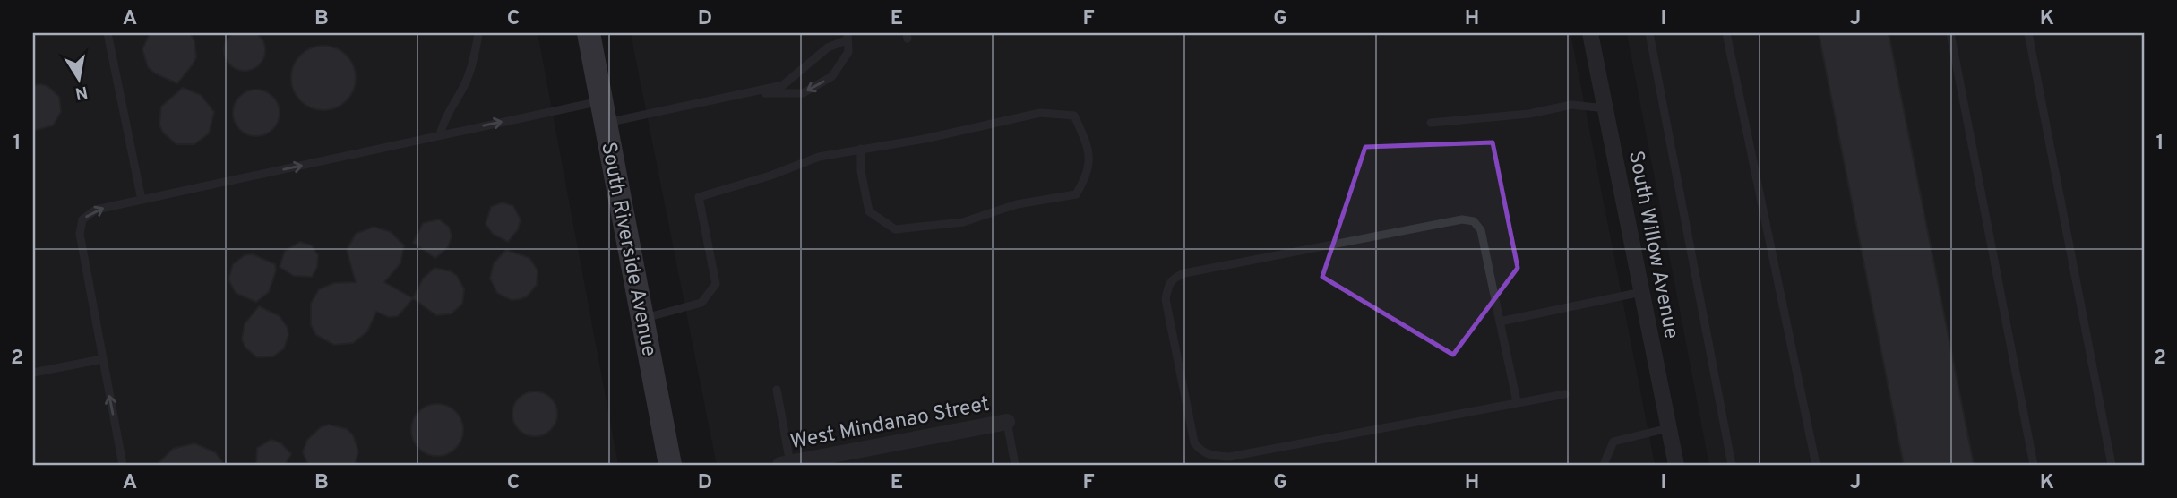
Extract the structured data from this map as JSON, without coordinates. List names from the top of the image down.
{
  "streets": {
    "main road": ["South Riverside Avenue"],
    "street": ["South Willow Avenue", "West Mindanao Street"]
  },
  "north": "bottom",
  "grid": {
    "columns": [
      "A",
      "B",
      "C",
      "D",
      "E",
      "F",
      "G",
      "H",
      "I",
      "J",
      "K"
    ],
    "rows": ["1", "2"]
  }
}
